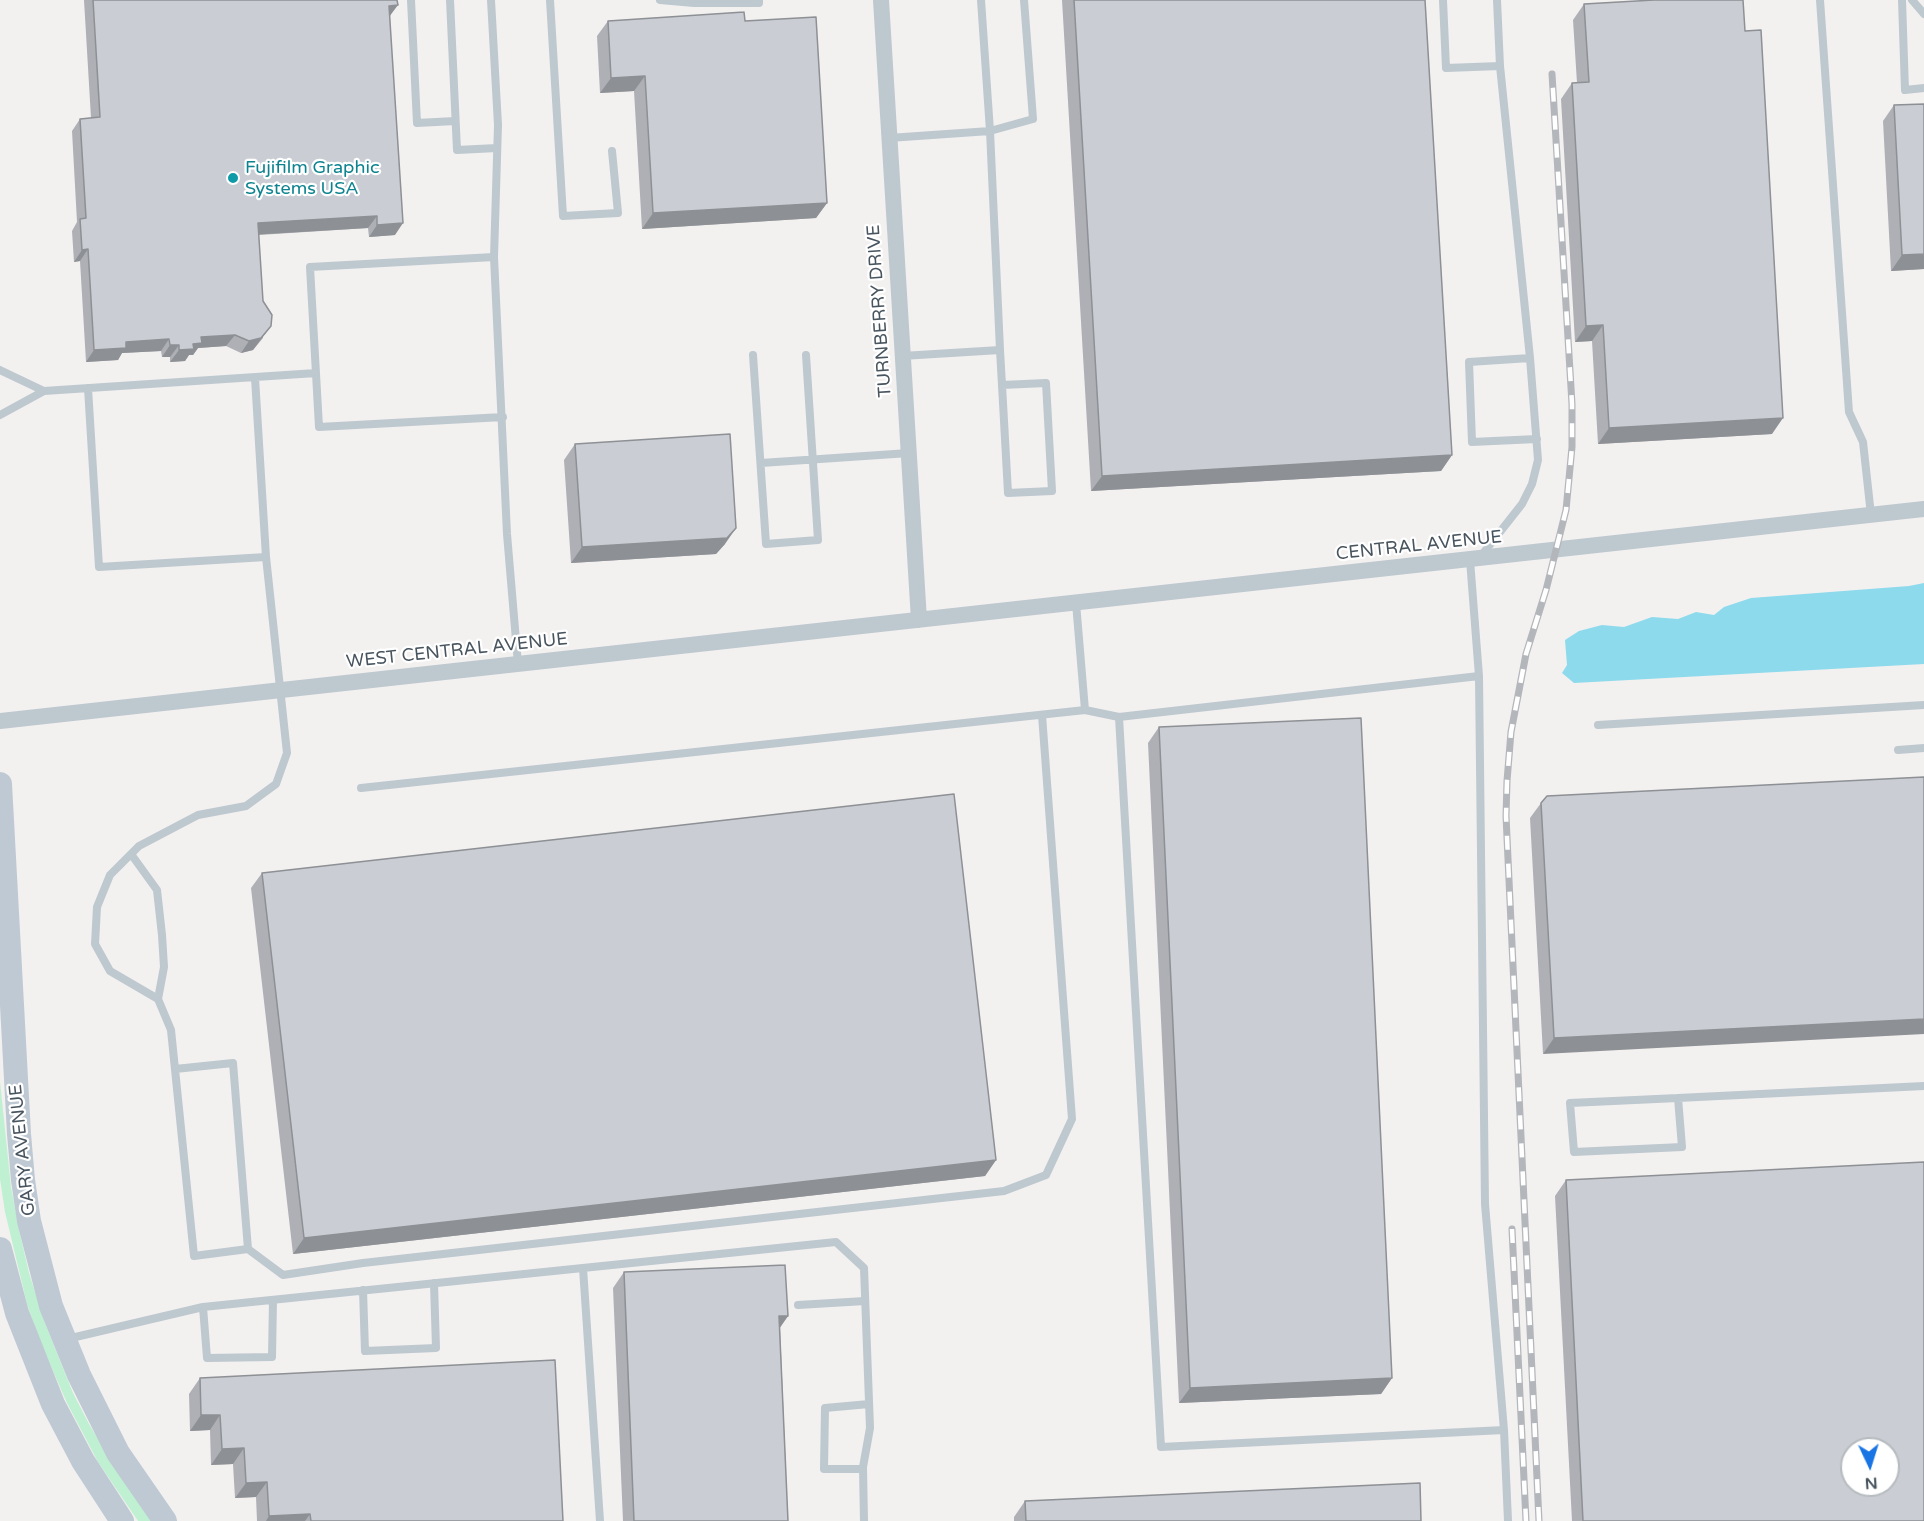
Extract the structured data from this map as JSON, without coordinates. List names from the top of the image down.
{
  "streets": {
    "main road": ["GARY AVENUE"],
    "street": ["TURNBERRY DRIVE", "CENTRAL AVENUE", "WEST CENTRAL AVENUE"]
  },
  "crossings": [
    ["TURNBERRY DRIVE", "CENTRAL AVENUE"],
    ["TURNBERRY DRIVE", "WEST CENTRAL AVENUE"],
    ["CENTRAL AVENUE", "WEST CENTRAL AVENUE"]
  ],
  "places": ["Fujifilm Graphic Systems USA"],
  "north": "bottom"
}
